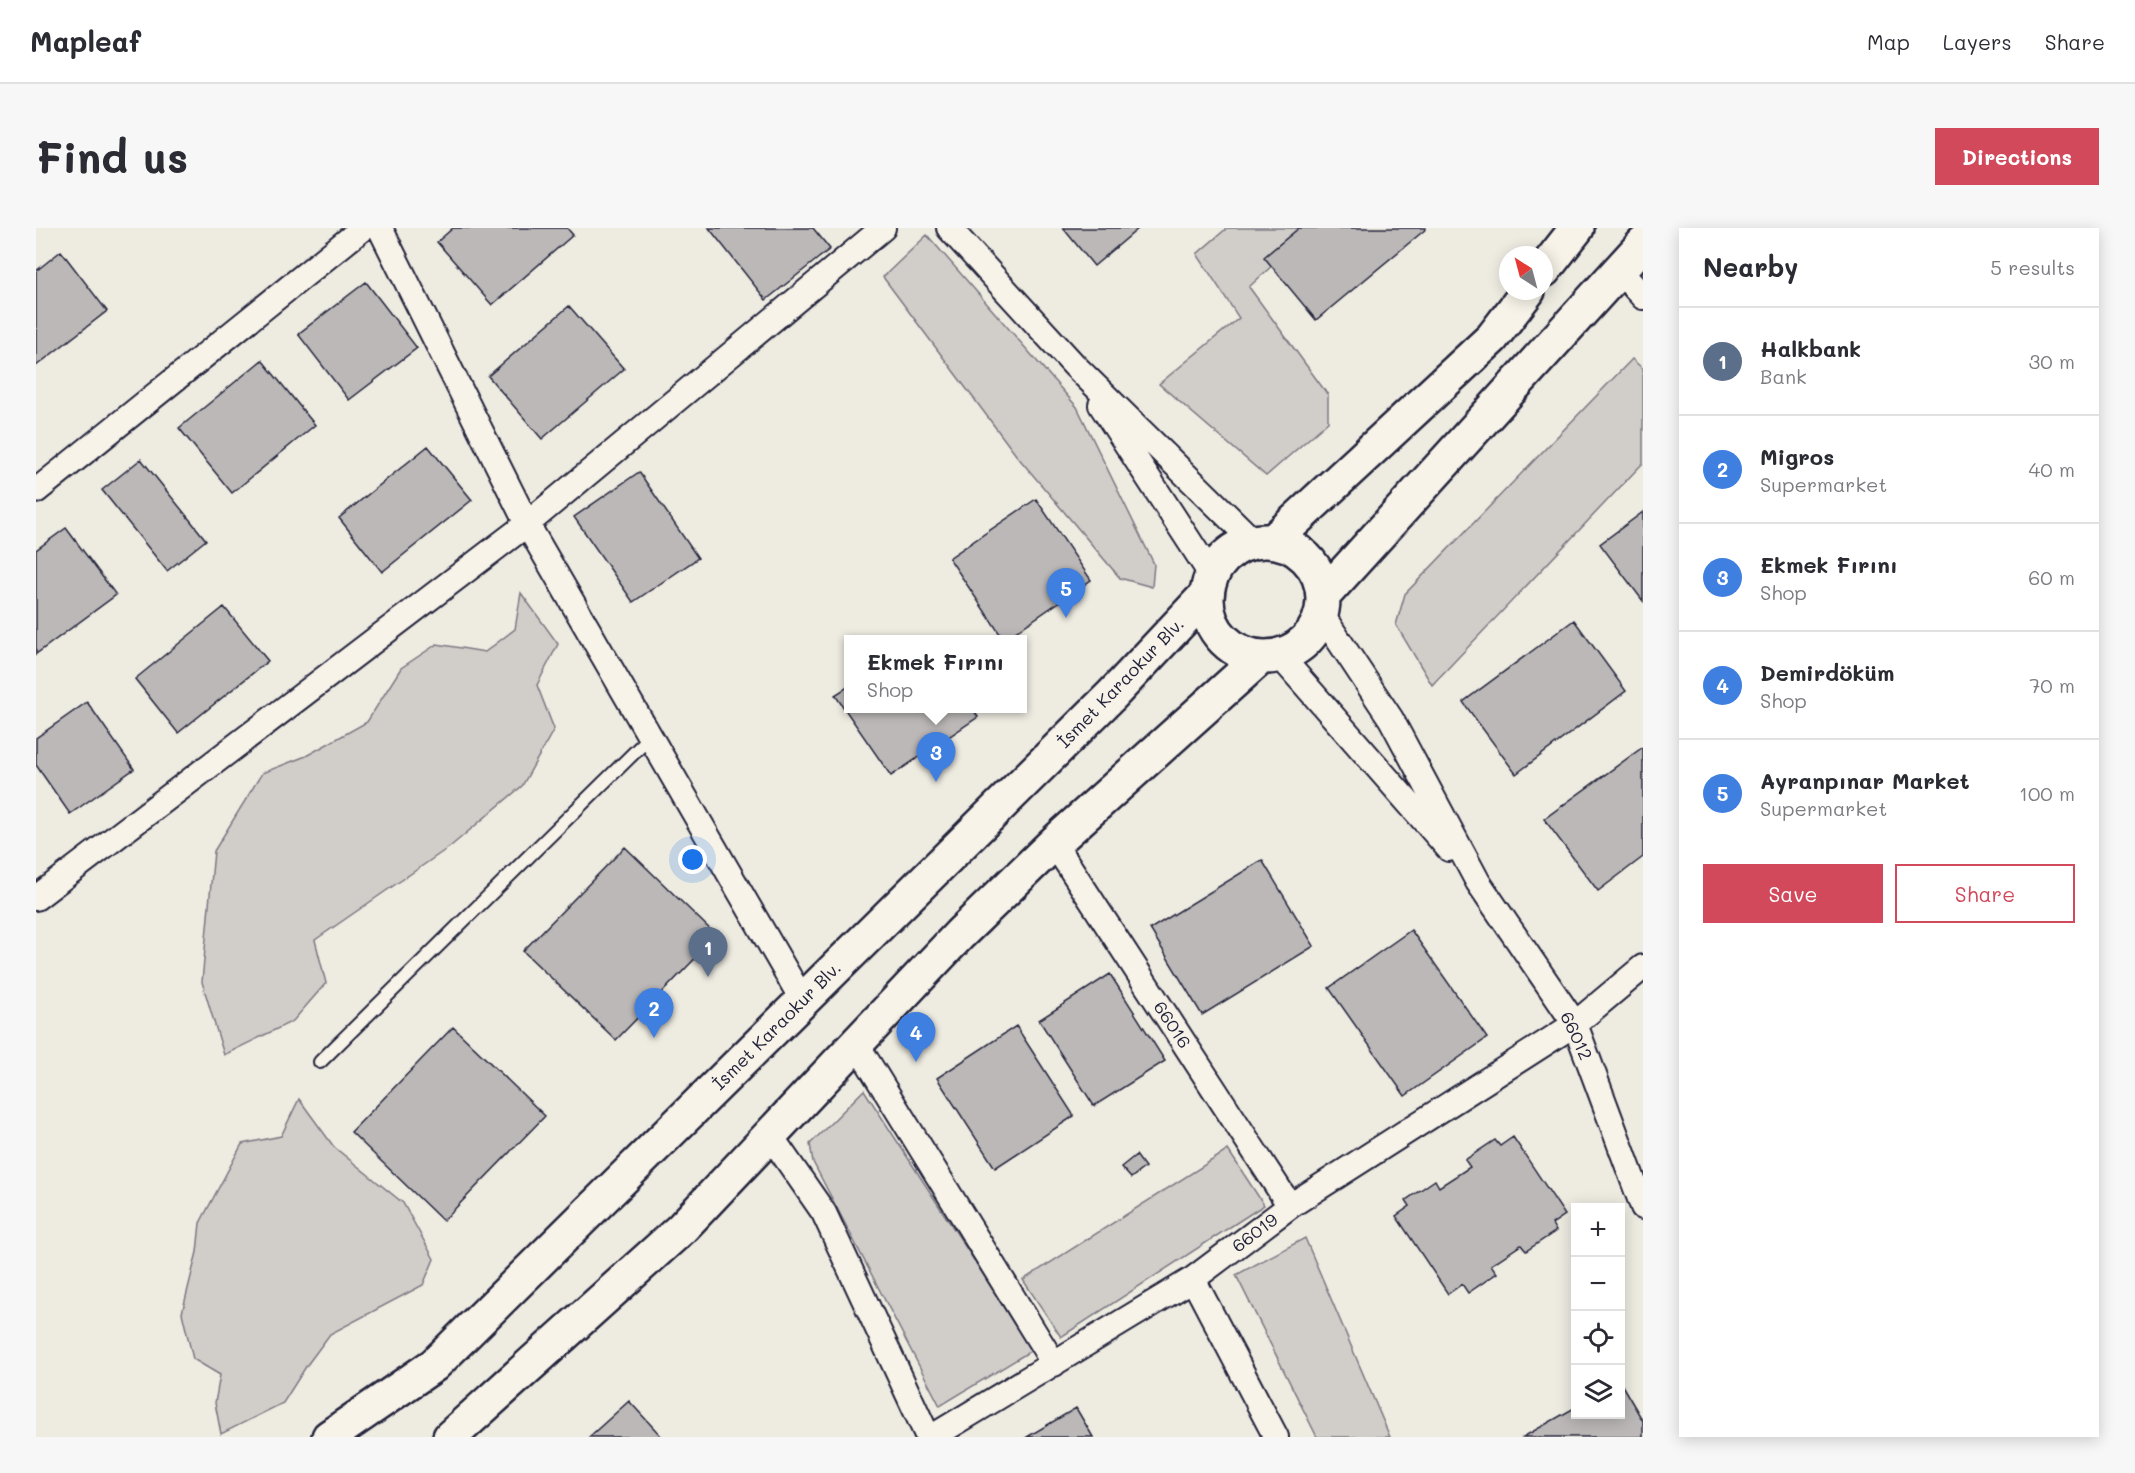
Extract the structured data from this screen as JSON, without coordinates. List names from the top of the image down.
{
  "streets": {
    "main road": ["İsmet Karaokur Blv."],
    "street": ["66016", "66012", "66019"]
  },
  "crossings": [
    ["İsmet Karaokur Blv.", "66012"],
    ["66016", "66019"],
    ["66012", "66019"]
  ],
  "north": "top left",
  "page": {
    "header": "Mapleaf",
    "nav": ["Map", "Layers", "Share"],
    "buttons": [
      "Directions",
      ["Save", "Share"]
    ],
    "title": "Find us",
    "heading": ["Nearby", "5 results"],
    "list": [
      {
        "mark": "1",
        "name": "Halkbank",
        "note": "Bank",
        "value": "30 m"
      },
      {
        "mark": "2",
        "name": "Migros",
        "note": "Supermarket",
        "value": "40 m"
      },
      {
        "mark": "3",
        "name": "Ekmek Fırını",
        "note": "Shop",
        "value": "60 m"
      },
      {
        "mark": "4",
        "name": "Demirdöküm",
        "note": "Shop",
        "value": "70 m"
      },
      {
        "mark": "5",
        "name": "Ayranpınar Market",
        "note": "Supermarket",
        "value": "100 m"
      }
    ],
    "pins": [
      "5",
      "3",
      "1",
      "2",
      "4"
    ],
    "popup": ["Ekmek Fırını", "Shop"],
    "map_buttons": ["+", "−"]
  }
}
